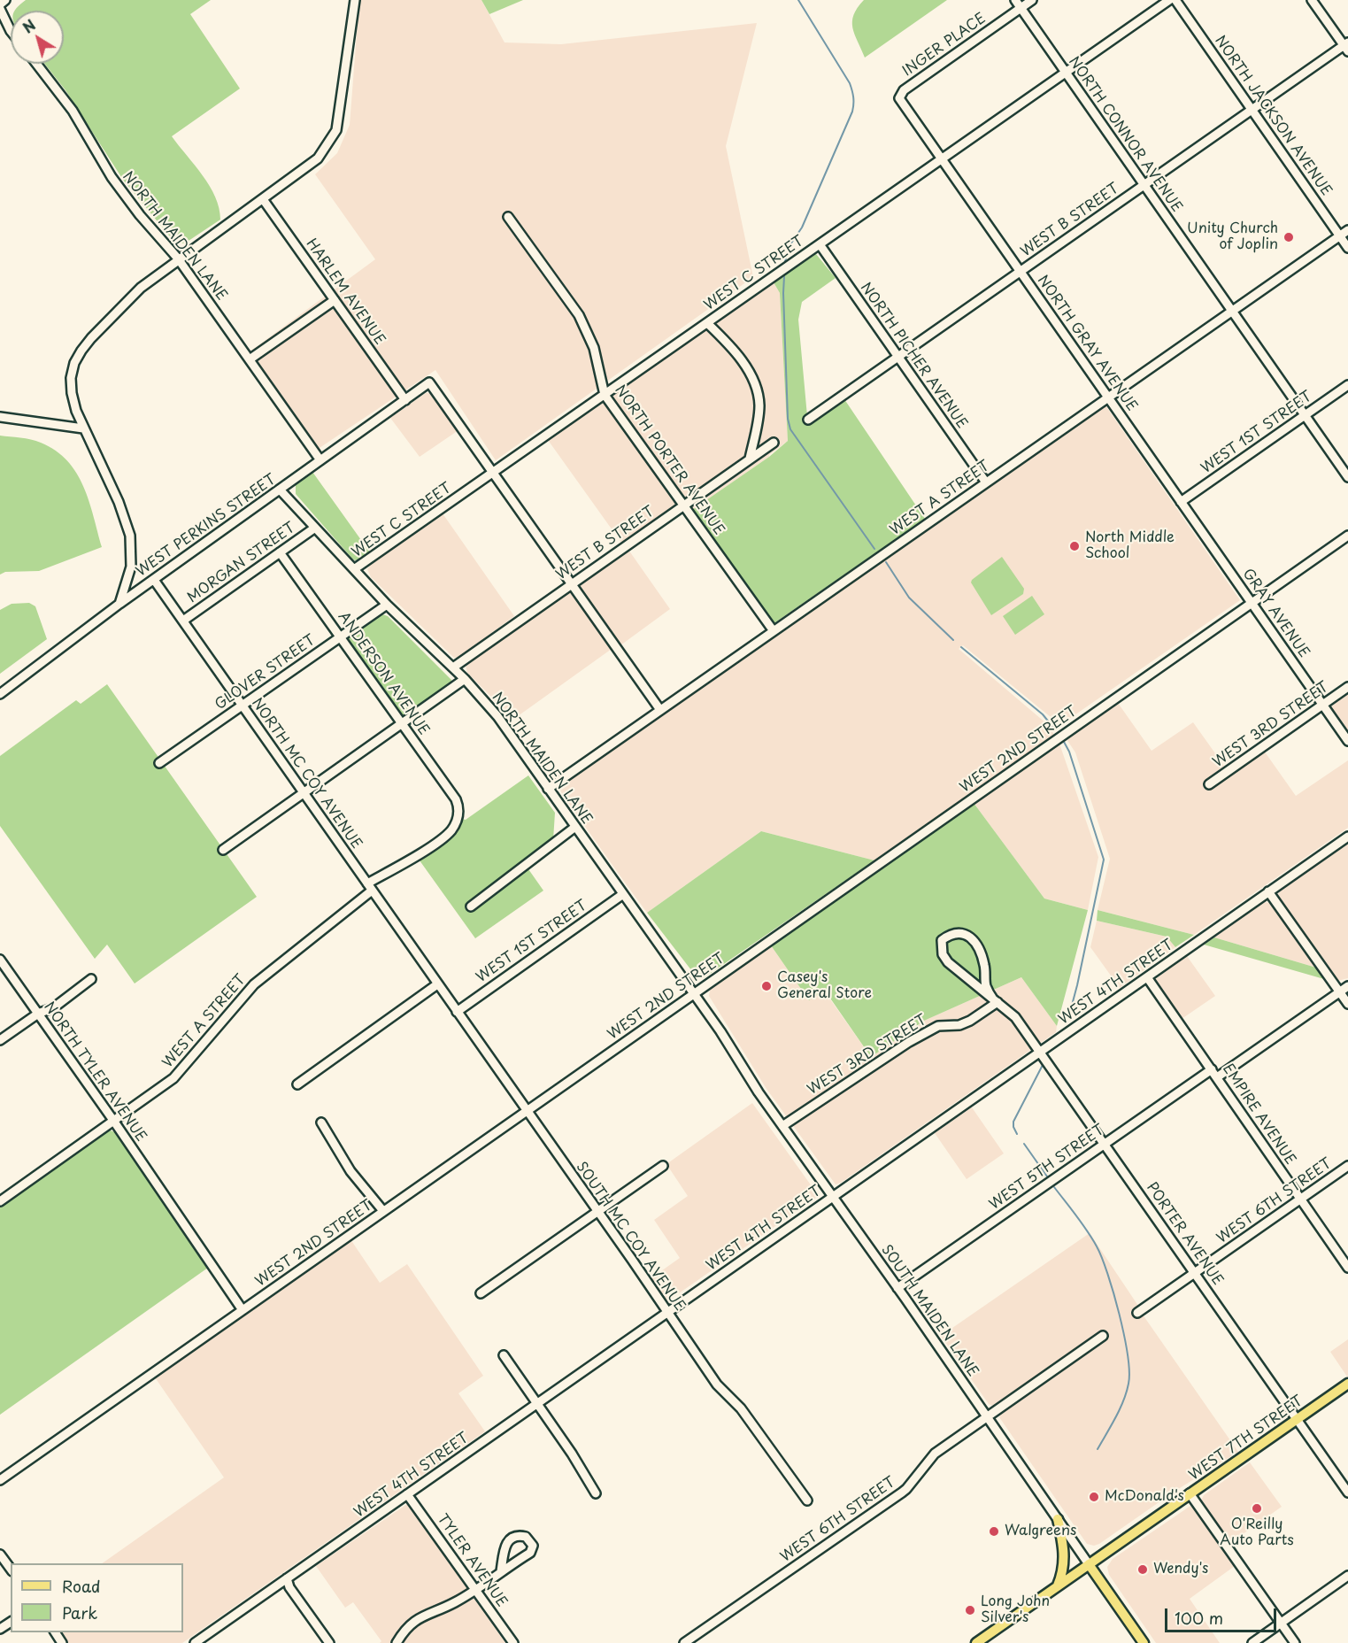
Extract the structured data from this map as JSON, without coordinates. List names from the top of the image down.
{
  "streets": {
    "main road": ["SOUTH MAIDEN LANE", "WEST 7TH STREET"],
    "street": [
      "INGER PLACE",
      "NORTH JACKSON AVENUE",
      "NORTH CONNOR AVENUE",
      "WEST B STREET",
      "NORTH MAIDEN LANE",
      "WEST C STREET",
      "HARLEM AVENUE",
      "NORTH GRAY AVENUE",
      "NORTH PICHER AVENUE",
      "WEST 1ST STREET",
      "NORTH PORTER AVENUE",
      "WEST A STREET",
      "WEST PERKINS STREET",
      "MORGAN STREET",
      "GRAY AVENUE",
      "GLOVER STREET",
      "ANDERSON AVENUE",
      "WEST 3RD STREET",
      "WEST 2ND STREET",
      "NORTH MC COY AVENUE",
      "WEST 4TH STREET",
      "NORTH TYLER AVENUE",
      "EMPIRE AVENUE",
      "WEST 5TH STREET",
      "WEST 6TH STREET",
      "PORTER AVENUE",
      "SOUTH MC COY AVENUE",
      "TYLER AVENUE"
    ]
  },
  "crossings": [
    ["INGER PLACE", "NORTH CONNOR AVENUE"],
    ["INGER PLACE", "NORTH GRAY AVENUE"],
    ["NORTH JACKSON AVENUE", "WEST B STREET"],
    ["NORTH JACKSON AVENUE", "WEST A STREET"],
    ["NORTH CONNOR AVENUE", "WEST B STREET"],
    ["NORTH CONNOR AVENUE", "WEST C STREET"],
    ["NORTH CONNOR AVENUE", "WEST 1ST STREET"],
    ["NORTH CONNOR AVENUE", "WEST A STREET"],
    ["WEST B STREET", "NORTH MAIDEN LANE"],
    ["WEST B STREET", "NORTH GRAY AVENUE"],
    ["WEST B STREET", "NORTH PICHER AVENUE"],
    ["WEST B STREET", "NORTH PORTER AVENUE"],
    ["NORTH MAIDEN LANE", "WEST C STREET"],
    ["NORTH MAIDEN LANE", "WEST 1ST STREET"],
    ["NORTH MAIDEN LANE", "WEST A STREET"],
    ["NORTH MAIDEN LANE", "WEST PERKINS STREET"],
    ["NORTH MAIDEN LANE", "MORGAN STREET"],
    ["NORTH MAIDEN LANE", "GLOVER STREET"],
    ["NORTH MAIDEN LANE", "WEST 2ND STREET"],
    ["NORTH MAIDEN LANE", "SOUTH MAIDEN LANE"],
    ["WEST C STREET", "NORTH GRAY AVENUE"],
    ["WEST C STREET", "NORTH PICHER AVENUE"],
    ["WEST C STREET", "NORTH PORTER AVENUE"],
    ["WEST C STREET", "WEST PERKINS STREET"],
    ["HARLEM AVENUE", "WEST PERKINS STREET"],
    ["NORTH GRAY AVENUE", "WEST 1ST STREET"],
    ["NORTH GRAY AVENUE", "WEST A STREET"],
    ["NORTH GRAY AVENUE", "GRAY AVENUE"],
    ["NORTH PICHER AVENUE", "WEST A STREET"],
    ["WEST 1ST STREET", "GRAY AVENUE"],
    ["WEST 1ST STREET", "SOUTH MC COY AVENUE"],
    ["NORTH PORTER AVENUE", "WEST A STREET"],
    ["WEST A STREET", "ANDERSON AVENUE"],
    ["WEST A STREET", "NORTH MC COY AVENUE"],
    ["WEST A STREET", "NORTH TYLER AVENUE"],
    ["WEST PERKINS STREET", "NORTH MC COY AVENUE"],
    ["MORGAN STREET", "ANDERSON AVENUE"],
    ["MORGAN STREET", "NORTH MC COY AVENUE"],
    ["GRAY AVENUE", "WEST 3RD STREET"],
    ["GRAY AVENUE", "WEST 2ND STREET"],
    ["GLOVER STREET", "ANDERSON AVENUE"],
    ["GLOVER STREET", "NORTH MC COY AVENUE"],
    ["WEST 3RD STREET", "PORTER AVENUE"],
    ["WEST 3RD STREET", "SOUTH MAIDEN LANE"],
    ["WEST 2ND STREET", "NORTH TYLER AVENUE"],
    ["WEST 2ND STREET", "SOUTH MC COY AVENUE"],
    ["WEST 2ND STREET", "SOUTH MAIDEN LANE"],
    ["NORTH MC COY AVENUE", "SOUTH MC COY AVENUE"],
    ["WEST 4TH STREET", "EMPIRE AVENUE"],
    ["WEST 4TH STREET", "PORTER AVENUE"],
    ["WEST 4TH STREET", "SOUTH MC COY AVENUE"],
    ["WEST 4TH STREET", "SOUTH MAIDEN LANE"],
    ["WEST 4TH STREET", "TYLER AVENUE"],
    ["EMPIRE AVENUE", "WEST 5TH STREET"],
    ["EMPIRE AVENUE", "WEST 6TH STREET"],
    ["WEST 5TH STREET", "PORTER AVENUE"],
    ["WEST 5TH STREET", "SOUTH MAIDEN LANE"],
    ["WEST 6TH STREET", "PORTER AVENUE"],
    ["WEST 6TH STREET", "SOUTH MAIDEN LANE"],
    ["PORTER AVENUE", "WEST 7TH STREET"],
    ["SOUTH MAIDEN LANE", "WEST 7TH STREET"]
  ],
  "places": [
    "Unity Church of Joplin",
    "North Middle School",
    "Casey's General Store",
    "McDonald's",
    "O'Reilly Auto Parts",
    "Walgreens",
    "Wendy's",
    "Long John Silver's"
  ],
  "legend": ["Road", "Park"],
  "scale_bar": "100 m",
  "north": "top left"
}
